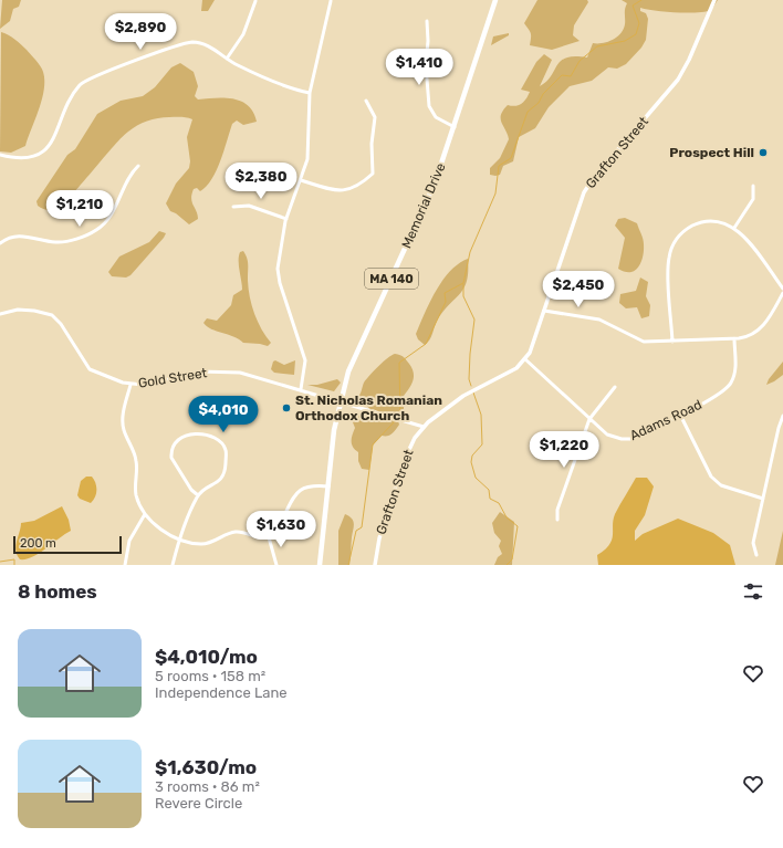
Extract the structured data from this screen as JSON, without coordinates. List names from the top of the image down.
{
  "streets": {
    "main road": ["Memorial Drive", "MA 140"],
    "street": ["Grafton Street", "Gold Street", "Adams Road"]
  },
  "crossings": [
    ["Grafton Street", "Gold Street"],
    ["Grafton Street", "Adams Road"],
    ["Memorial Drive", "Gold Street"]
  ],
  "places": ["Prospect Hill", "St. Nicholas Romanian Orthodox Church"],
  "scale_bar": "200 m",
  "page": {
    "price": [
      "$2,890",
      "$1,410",
      "$2,380",
      "$1,210",
      "$2,450",
      "$4,010",
      "$1,220",
      "$1,630"
    ],
    "scale": "200 m",
    "heading": "8 homes",
    "list": [
      {
        "name": "$4,010/mo",
        "note": "5 rooms · 158 m² · Independence Lane"
      },
      {
        "name": "$1,630/mo",
        "note": "3 rooms · 86 m² · Revere Circle"
      }
    ]
  }
}
